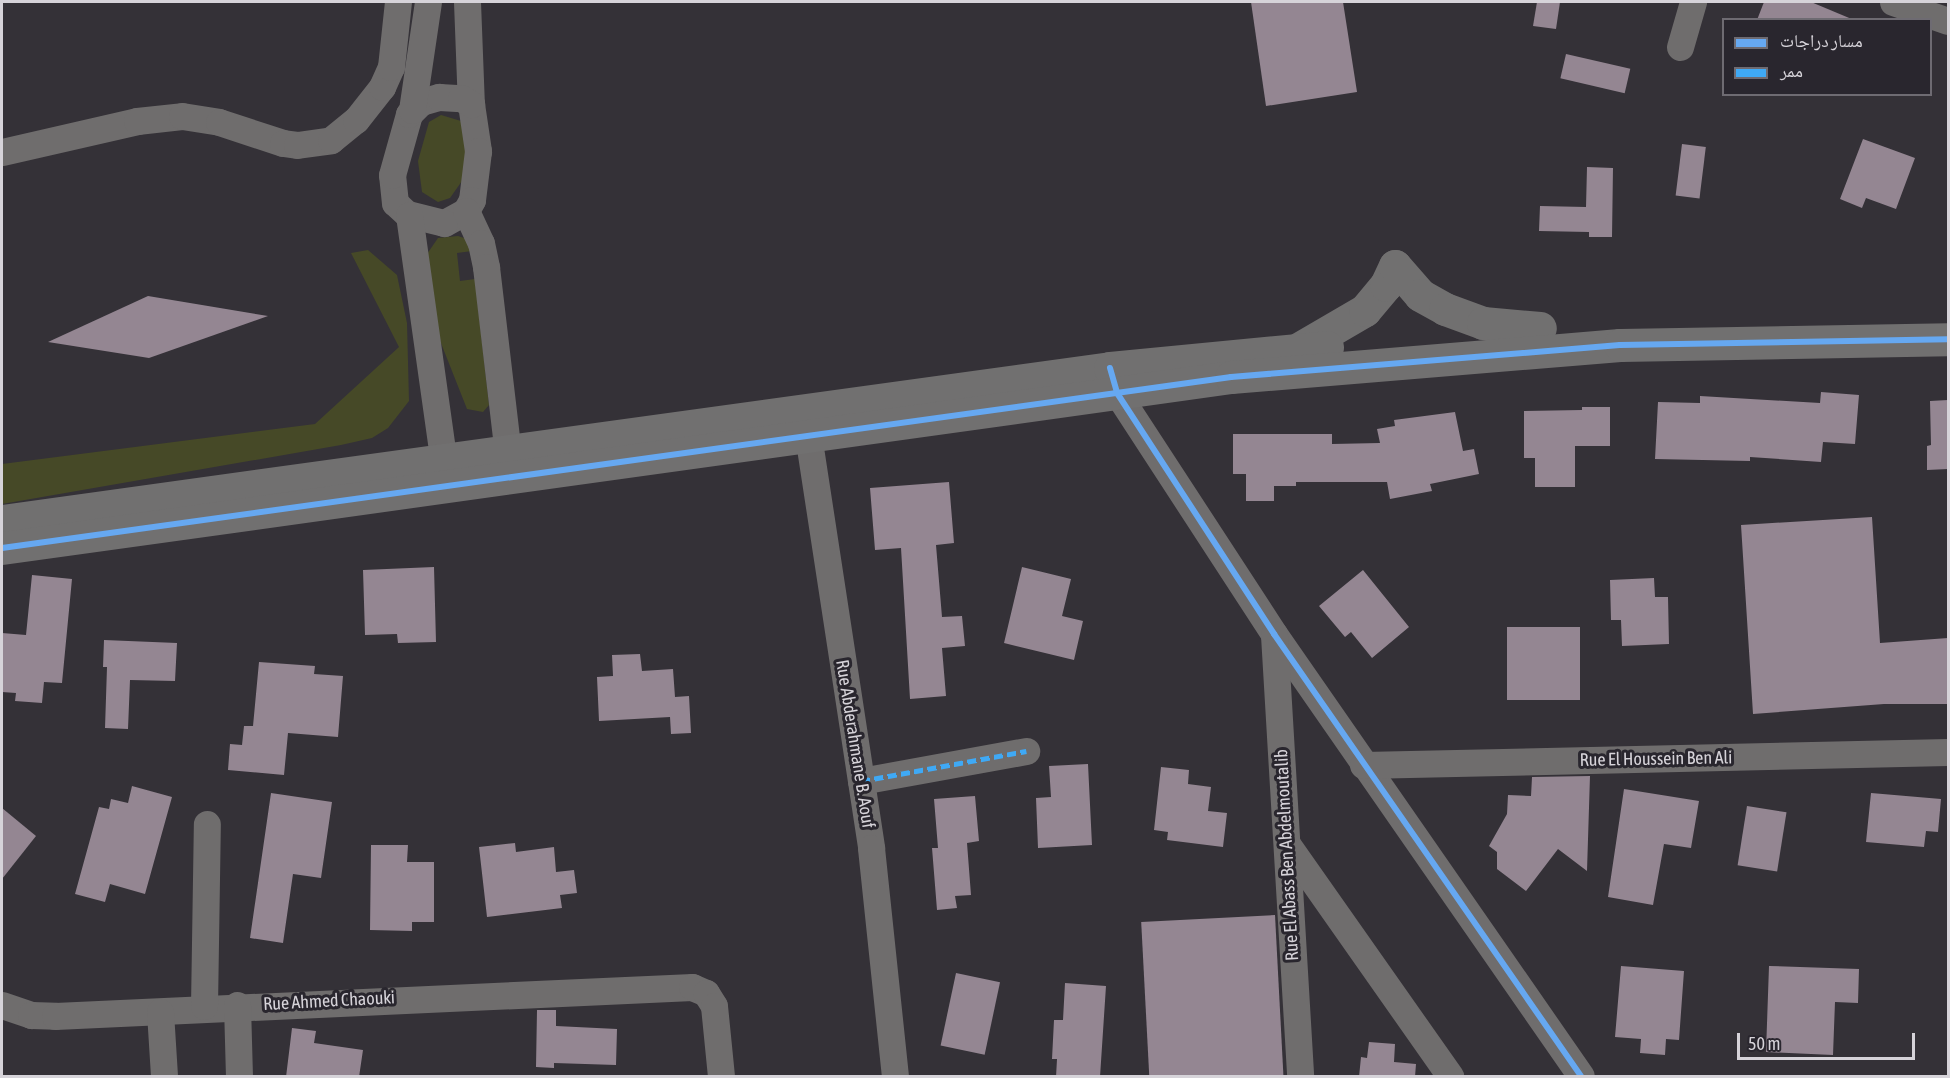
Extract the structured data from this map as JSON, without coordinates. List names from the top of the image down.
{
  "streets": {
    "street": [
      "Rue Abderahmane B. Aouf",
      "Rue El Houssein Ben Ali",
      "Rue El Abass Ben Abdelmoutalib",
      "Rue Ahmed Chaouki"
    ]
  },
  "legend": ["مسار دراجات", "ممر"],
  "scale_bar": "50 m"
}
